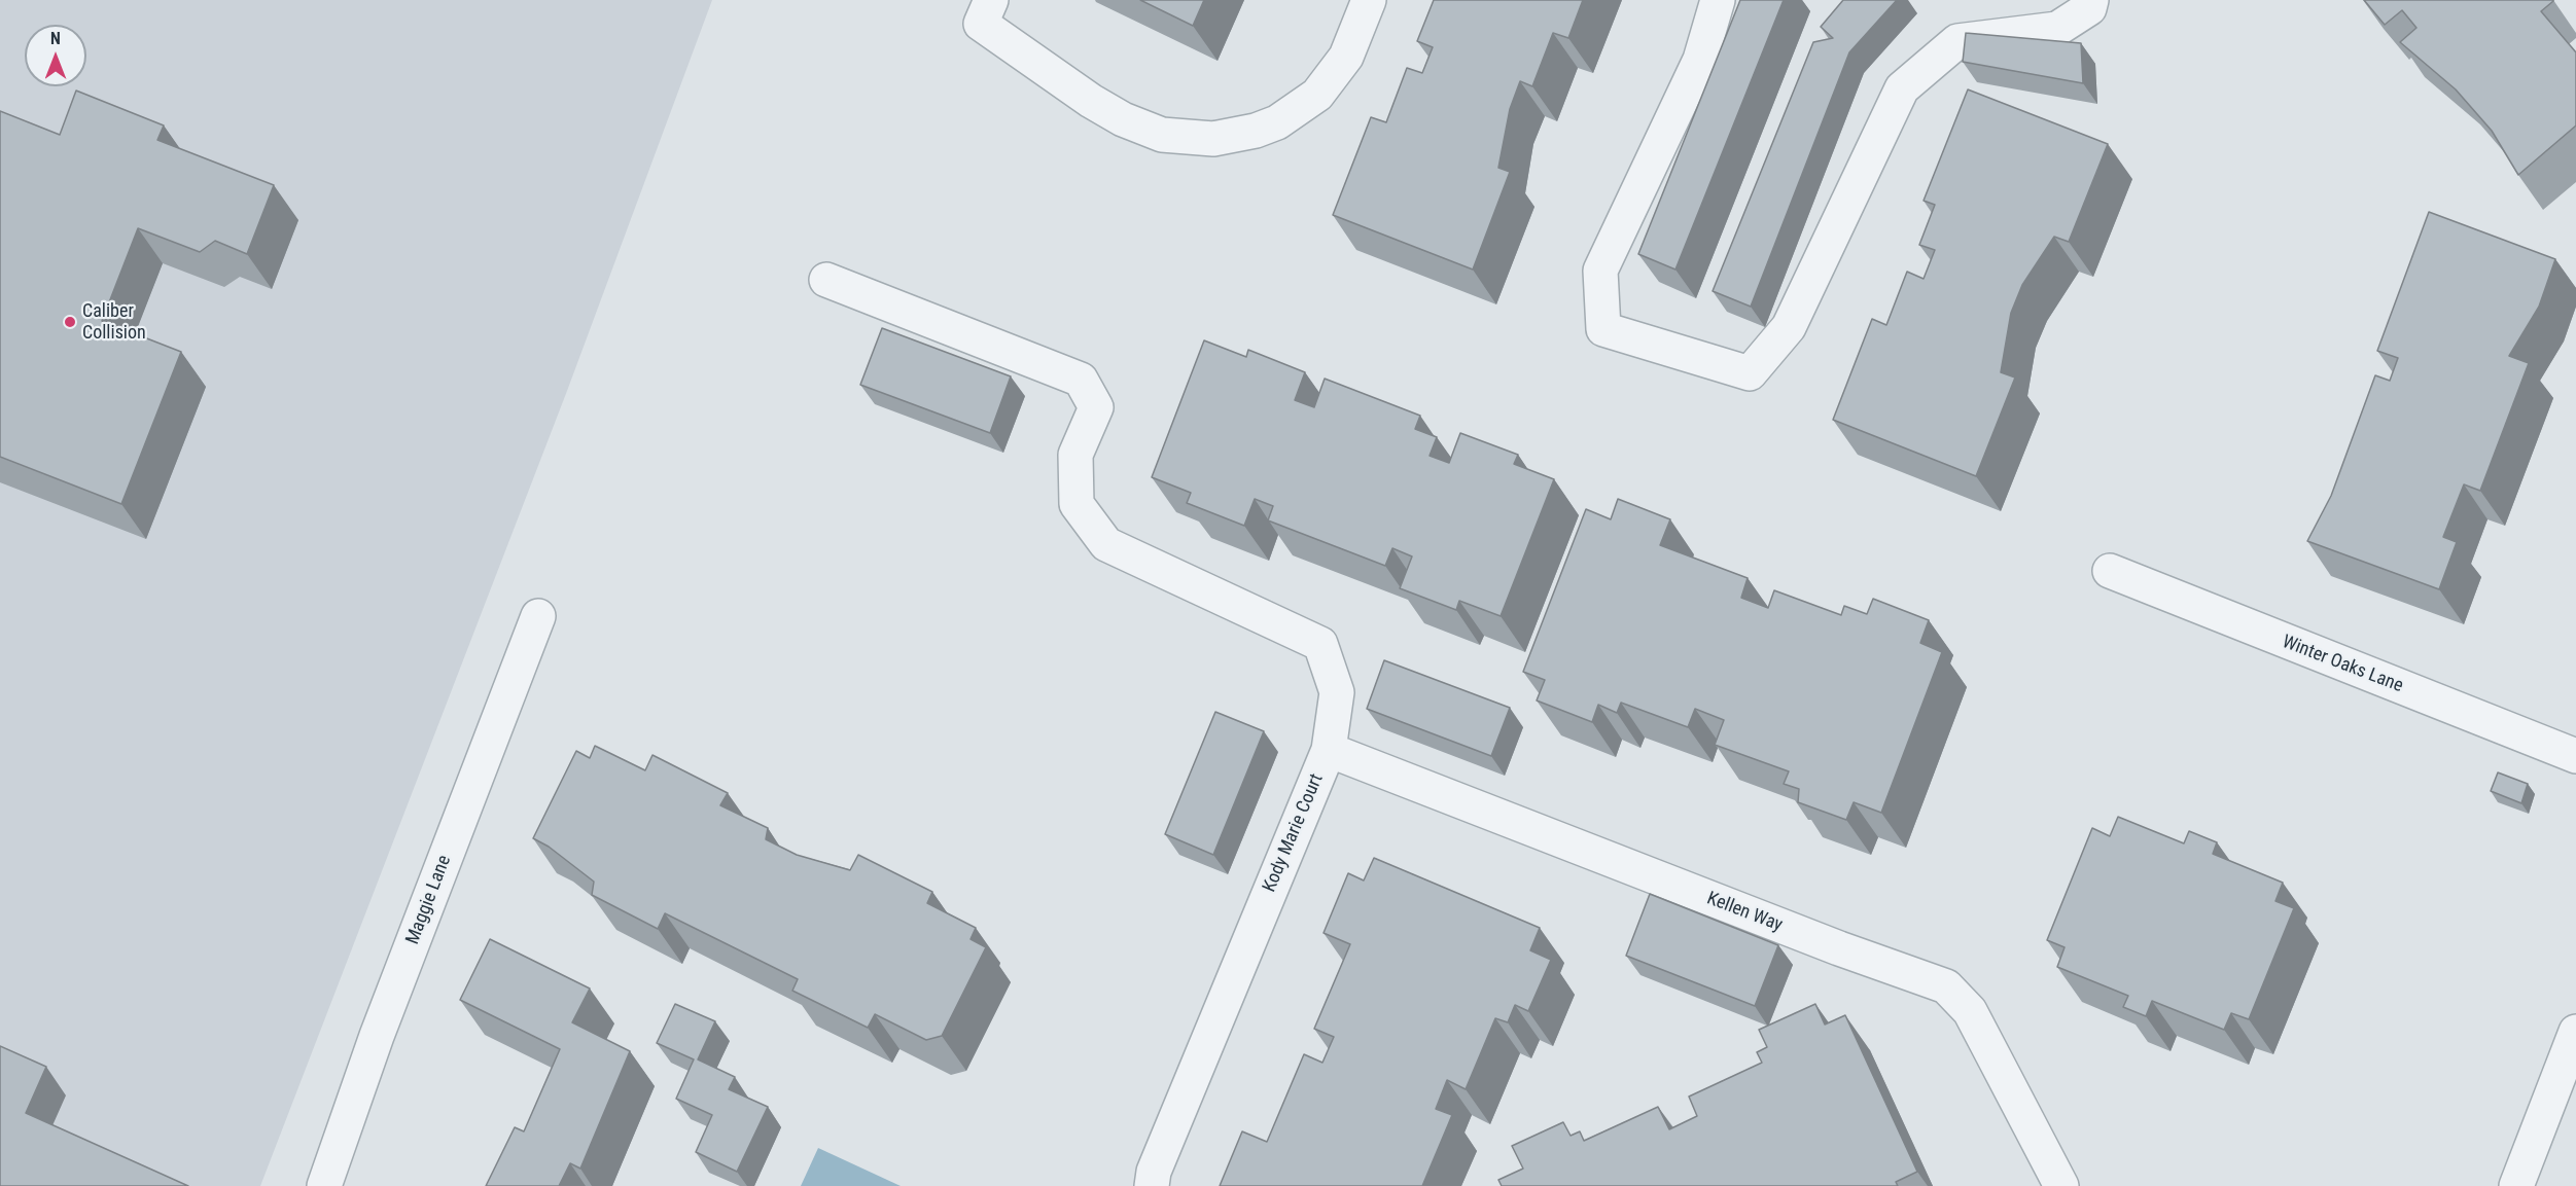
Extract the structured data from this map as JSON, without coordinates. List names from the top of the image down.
{
  "streets": {
    "street": [
      "Winter Oaks Lane",
      "Kody Marie Court",
      "Maggie Lane",
      "Kellen Way"
    ]
  },
  "crossings": [
    ["Kody Marie Court", "Kellen Way"]
  ],
  "places": ["Caliber Collision"],
  "north": "top"
}
